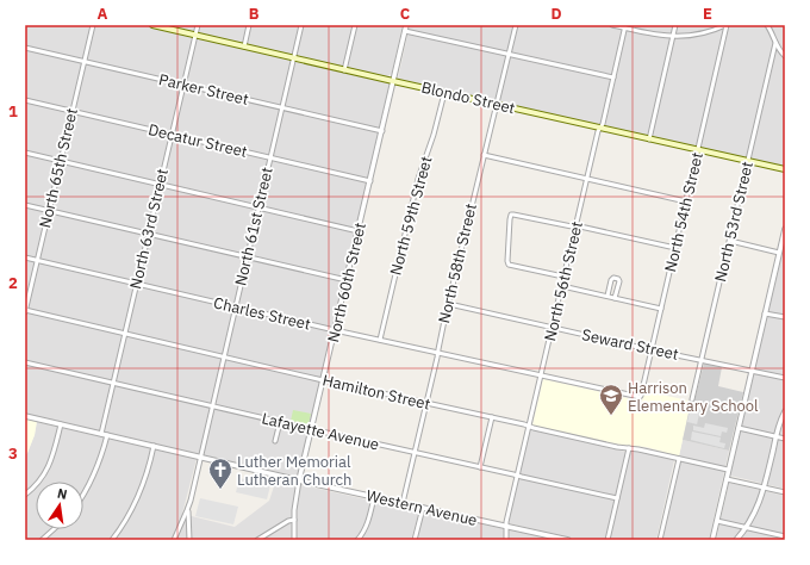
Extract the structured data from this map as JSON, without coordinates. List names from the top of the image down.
{
  "streets": {
    "main road": ["Blondo Street"],
    "street": [
      "Parker Street",
      "Decatur Street",
      "North 65th Street",
      "North 54th Street",
      "North 59th Street",
      "North 53rd Street",
      "North 61st Street",
      "North 63rd Street",
      "North 58th Street",
      "North 56th Street",
      "North 60th Street",
      "Charles Street",
      "Seward Street",
      "Hamilton Street",
      "Lafayette Avenue",
      "Western Avenue"
    ]
  },
  "crossings": [
    ["Parker Street", "North 65th Street"],
    ["Parker Street", "North 61st Street"],
    ["Parker Street", "North 63rd Street"],
    ["Parker Street", "North 60th Street"],
    ["Blondo Street", "North 54th Street"],
    ["Blondo Street", "North 59th Street"],
    ["Blondo Street", "North 53rd Street"],
    ["Blondo Street", "North 61st Street"],
    ["Blondo Street", "North 63rd Street"],
    ["Blondo Street", "North 58th Street"],
    ["Blondo Street", "North 56th Street"],
    ["Blondo Street", "North 60th Street"],
    ["Decatur Street", "North 65th Street"],
    ["Decatur Street", "North 61st Street"],
    ["Decatur Street", "North 63rd Street"],
    ["Decatur Street", "North 60th Street"],
    ["North 65th Street", "Charles Street"],
    ["North 65th Street", "Hamilton Street"],
    ["North 54th Street", "Charles Street"],
    ["North 54th Street", "Seward Street"],
    ["North 59th Street", "Charles Street"],
    ["North 53rd Street", "Seward Street"],
    ["North 61st Street", "Charles Street"],
    ["North 61st Street", "Hamilton Street"],
    ["North 61st Street", "Lafayette Avenue"],
    ["North 61st Street", "Western Avenue"],
    ["North 63rd Street", "Charles Street"],
    ["North 63rd Street", "Hamilton Street"],
    ["North 63rd Street", "Lafayette Avenue"],
    ["North 63rd Street", "Western Avenue"],
    ["North 58th Street", "Charles Street"],
    ["North 58th Street", "Seward Street"],
    ["North 58th Street", "Hamilton Street"],
    ["North 58th Street", "Lafayette Avenue"],
    ["North 58th Street", "Western Avenue"],
    ["North 56th Street", "Charles Street"],
    ["North 56th Street", "Seward Street"],
    ["North 56th Street", "Hamilton Street"],
    ["North 56th Street", "Lafayette Avenue"],
    ["North 56th Street", "Western Avenue"],
    ["North 60th Street", "Charles Street"],
    ["North 60th Street", "Hamilton Street"],
    ["North 60th Street", "Lafayette Avenue"],
    ["North 60th Street", "Western Avenue"]
  ],
  "places": {
    "school or university": ["Harrison Elementary School"],
    "church": ["Luther Memorial Lutheran Church"]
  },
  "north": "top",
  "grid": {
    "columns": [
      "A",
      "B",
      "C",
      "D",
      "E"
    ],
    "rows": ["1", "2", "3"]
  }
}
